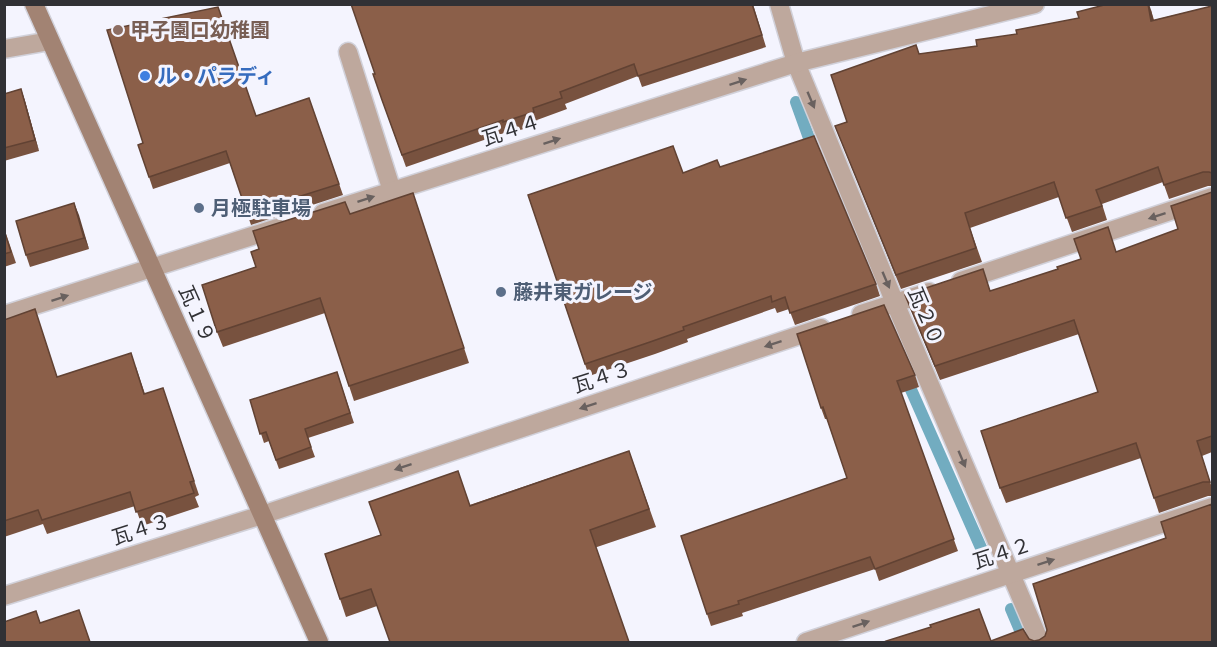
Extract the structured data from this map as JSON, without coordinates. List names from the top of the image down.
{
  "streets": {
    "street": [
      "瓦４４",
      "瓦１９",
      "瓦２０",
      "瓦４３",
      "瓦４２"
    ]
  },
  "crossings": [
    ["瓦４４", "瓦１９"],
    ["瓦４４", "瓦２０"],
    ["瓦１９", "瓦４３"],
    ["瓦２０", "瓦４３"],
    ["瓦２０", "瓦４２"]
  ],
  "one_way": [
    "瓦４４",
    "瓦２０",
    "瓦４３",
    "瓦４２"
  ],
  "places": [
    "甲子園口幼稚園",
    "ル・パラディ",
    "月極駐車場",
    "藤井東ガレージ"
  ]
}
